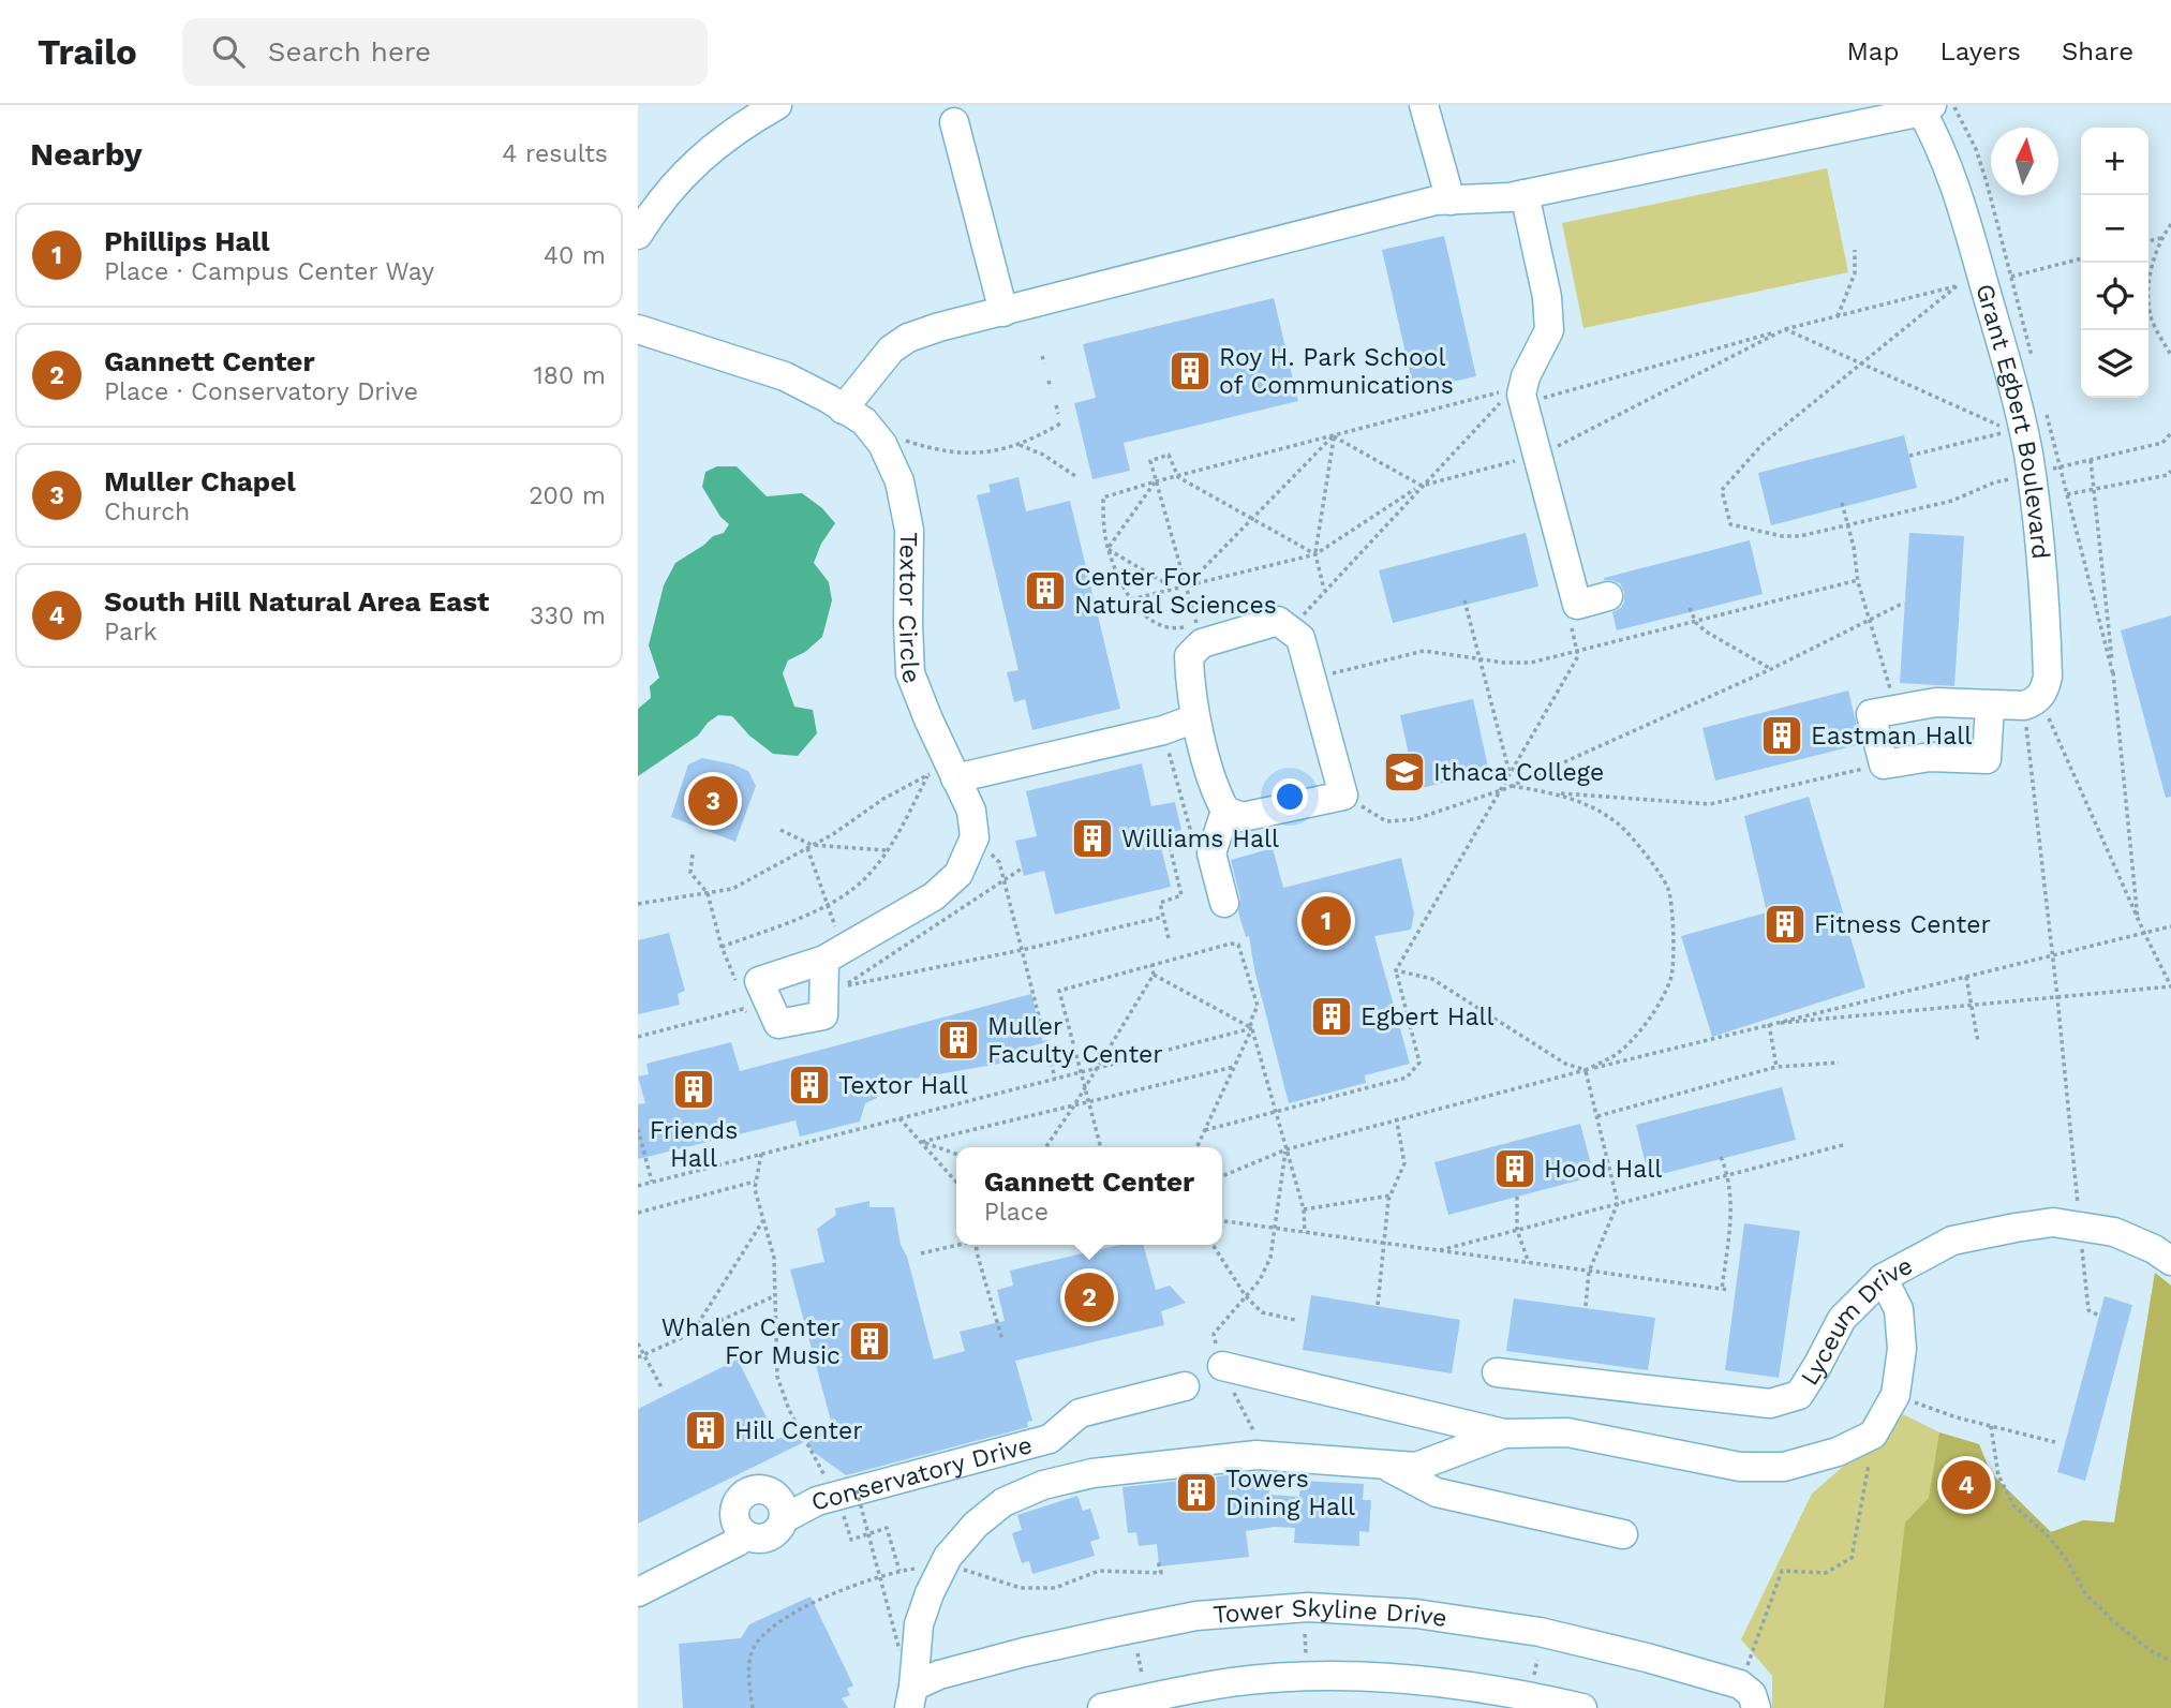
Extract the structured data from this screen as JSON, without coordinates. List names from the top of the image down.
{
  "streets": {
    "street": [
      "Grant Egbert Boulevard",
      "Textor Circle",
      "Lyceum Drive",
      "Conservatory Drive",
      "Tower Skyline Drive"
    ]
  },
  "places": {
    "building": [
      "Roy H. Park School of Communications",
      "Center For Natural Sciences",
      "Eastman Hall",
      "Williams Hall",
      "Fitness Center",
      "Egbert Hall",
      "Muller Faculty Center",
      "Textor Hall",
      "Friends Hall",
      "Hood Hall",
      "Whalen Center For Music",
      "Hill Center",
      "Towers Dining Hall"
    ],
    "school or university": ["Ithaca College"]
  },
  "north": "top",
  "page": {
    "header": "Trailo",
    "search": "Search here",
    "nav": ["Map", "Layers", "Share"],
    "heading": ["Nearby", "4 results"],
    "map_buttons": ["+", "−"],
    "list": [
      {
        "mark": "1",
        "name": "Phillips Hall",
        "note": "Place · Campus Center Way",
        "value": "40 m"
      },
      {
        "mark": "2",
        "name": "Gannett Center",
        "note": "Place · Conservatory Drive",
        "value": "180 m"
      },
      {
        "mark": "3",
        "name": "Muller Chapel",
        "note": "Church",
        "value": "200 m"
      },
      {
        "mark": "4",
        "name": "South Hill Natural Area East",
        "note": "Park",
        "value": "330 m"
      }
    ],
    "pins": [
      "3",
      "1",
      "2",
      "4"
    ],
    "popup": ["Gannett Center", "Place"]
  }
}
